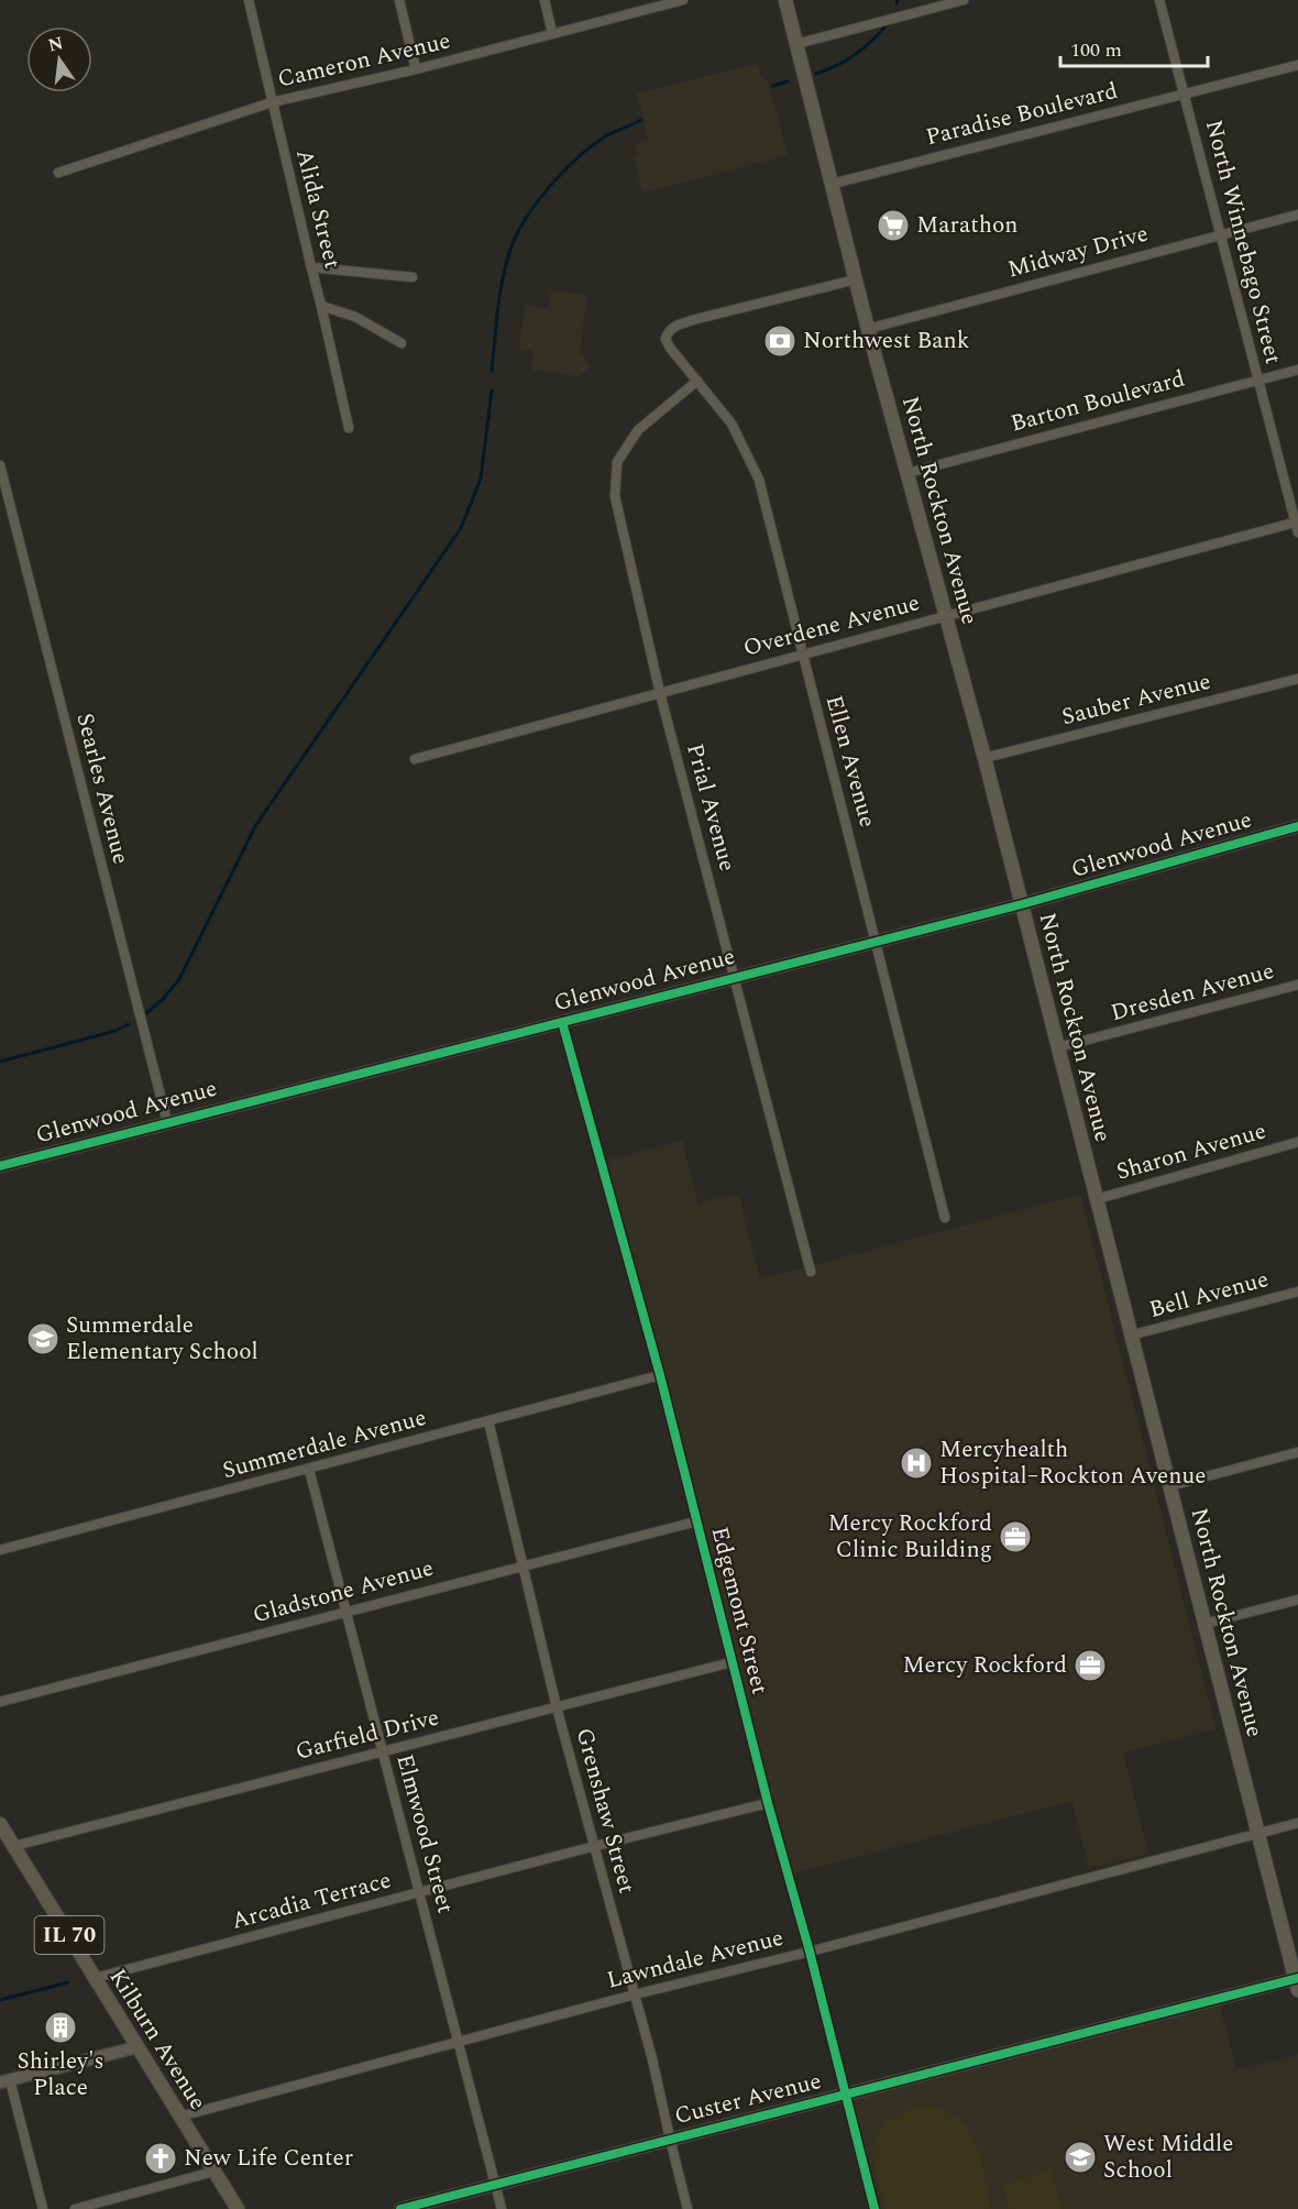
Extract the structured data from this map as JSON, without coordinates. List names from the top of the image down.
{
  "streets": {
    "main road": ["North Rockton Avenue", "IL 70", "Kilburn Avenue"],
    "street": [
      "Cameron Avenue",
      "Paradise Boulevard",
      "Alida Street",
      "North Winnebago Street",
      "Midway Drive",
      "Barton Boulevard",
      "Overdene Avenue",
      "Sauber Avenue",
      "Ellen Avenue",
      "Searles Avenue",
      "Prial Avenue",
      "Glenwood Avenue",
      "Dresden Avenue",
      "Sharon Avenue",
      "Bell Avenue",
      "Summerdale Avenue",
      "Gladstone Avenue",
      "Edgemont Street",
      "Garfield Drive",
      "Grenshaw Street",
      "Elmwood Street",
      "Arcadia Terrace",
      "Lawndale Avenue",
      "Custer Avenue"
    ]
  },
  "crossings": [
    ["Cameron Avenue", "Alida Street"],
    ["Paradise Boulevard", "North Winnebago Street"],
    ["Paradise Boulevard", "North Rockton Avenue"],
    ["North Winnebago Street", "Midway Drive"],
    ["North Winnebago Street", "Barton Boulevard"],
    ["North Winnebago Street", "Overdene Avenue"],
    ["Midway Drive", "North Rockton Avenue"],
    ["Barton Boulevard", "North Rockton Avenue"],
    ["North Rockton Avenue", "Overdene Avenue"],
    ["North Rockton Avenue", "Sauber Avenue"],
    ["North Rockton Avenue", "Ellen Avenue"],
    ["North Rockton Avenue", "Glenwood Avenue"],
    ["North Rockton Avenue", "Dresden Avenue"],
    ["North Rockton Avenue", "Sharon Avenue"],
    ["North Rockton Avenue", "Bell Avenue"],
    ["North Rockton Avenue", "Lawndale Avenue"],
    ["North Rockton Avenue", "Custer Avenue"],
    ["Overdene Avenue", "Ellen Avenue"],
    ["Overdene Avenue", "Prial Avenue"],
    ["Ellen Avenue", "Prial Avenue"],
    ["Ellen Avenue", "Glenwood Avenue"],
    ["Searles Avenue", "Glenwood Avenue"],
    ["Prial Avenue", "Glenwood Avenue"],
    ["Glenwood Avenue", "Edgemont Street"],
    ["Summerdale Avenue", "Edgemont Street"],
    ["Summerdale Avenue", "Grenshaw Street"],
    ["Summerdale Avenue", "Elmwood Street"],
    ["Gladstone Avenue", "Edgemont Street"],
    ["Gladstone Avenue", "Grenshaw Street"],
    ["Gladstone Avenue", "Elmwood Street"],
    ["Edgemont Street", "Garfield Drive"],
    ["Edgemont Street", "Arcadia Terrace"],
    ["Edgemont Street", "Lawndale Avenue"],
    ["Edgemont Street", "Custer Avenue"],
    ["Garfield Drive", "Grenshaw Street"],
    ["Garfield Drive", "Elmwood Street"],
    ["Garfield Drive", "Kilburn Avenue"],
    ["Grenshaw Street", "Arcadia Terrace"],
    ["Grenshaw Street", "Lawndale Avenue"],
    ["Grenshaw Street", "Custer Avenue"],
    ["Elmwood Street", "Arcadia Terrace"],
    ["Elmwood Street", "Lawndale Avenue"],
    ["Elmwood Street", "Custer Avenue"],
    ["Arcadia Terrace", "Kilburn Avenue"],
    ["Lawndale Avenue", "Kilburn Avenue"]
  ],
  "places": {
    "supermarket": ["Marathon"],
    "bank": ["Northwest Bank"],
    "school or university": ["Summerdale Elementary School", "West Middle School"],
    "hospital": ["Mercyhealth Hospital–Rockton Avenue"],
    "office": ["Mercy Rockford Clinic Building", "Mercy Rockford"],
    "building": ["Shirley's Place"],
    "church": ["New Life Center"]
  },
  "scale_bar": "100 m",
  "north": "top"
}
